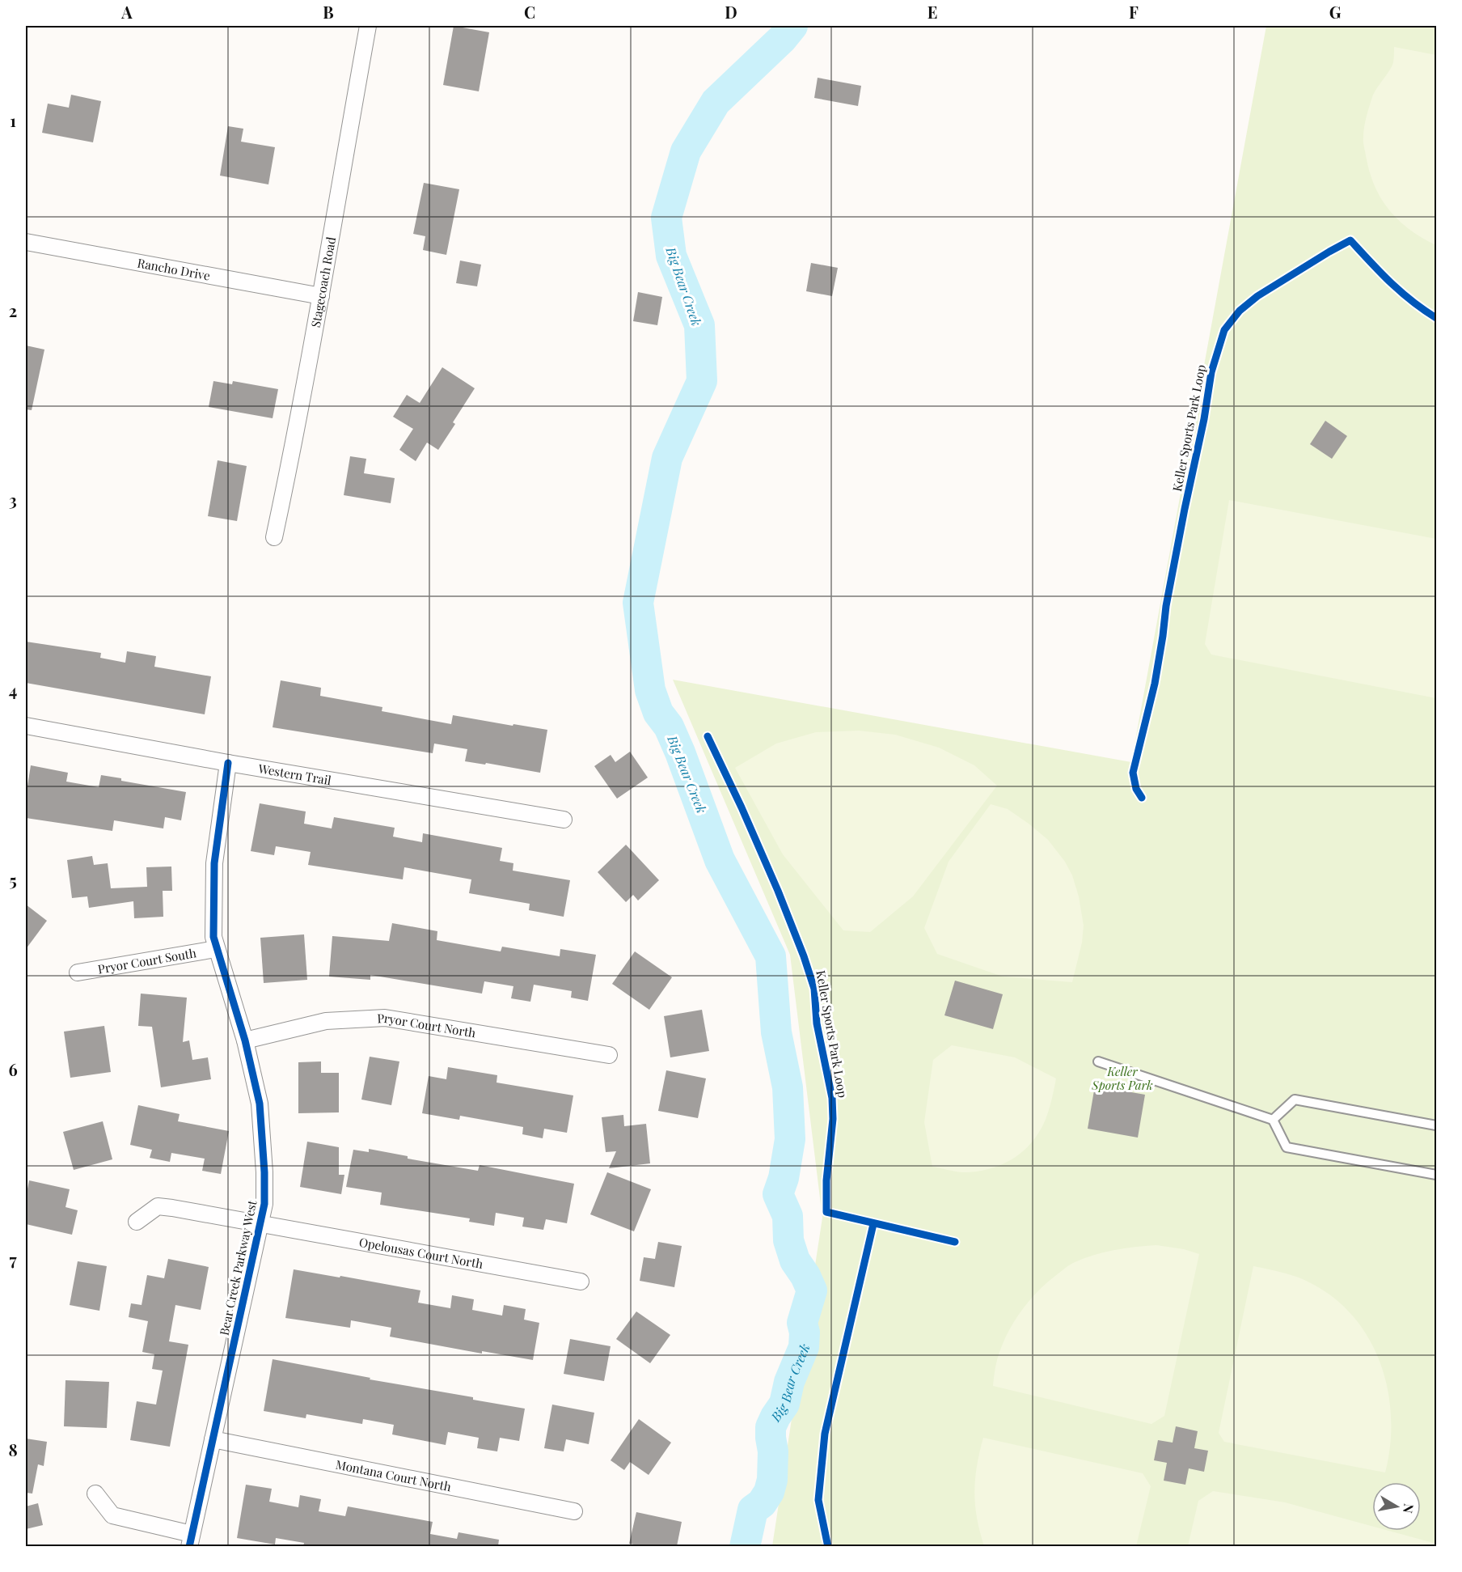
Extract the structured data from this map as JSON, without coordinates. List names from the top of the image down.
{
  "streets": {
    "street": [
      "Rancho Drive",
      "Stagecoach Road",
      "Western Trail",
      "Pryor Court South",
      "Pryor Court North",
      "Opelousas Court North",
      "Bear Creek Parkway West",
      "Montana Court North"
    ],
    "cycle path": ["Keller Sports Park Loop"]
  },
  "crossings": [
    ["Rancho Drive", "Stagecoach Road"],
    ["Western Trail", "Bear Creek Parkway West"],
    ["Pryor Court South", "Bear Creek Parkway West"],
    ["Pryor Court North", "Bear Creek Parkway West"],
    ["Opelousas Court North", "Bear Creek Parkway West"],
    ["Bear Creek Parkway West", "Montana Court North"]
  ],
  "water": ["Big Bear Creek"],
  "parks": ["Keller Sports Park"],
  "north": "right",
  "grid": {
    "columns": [
      "A",
      "B",
      "C",
      "D",
      "E",
      "F",
      "G"
    ],
    "rows": [
      "1",
      "2",
      "3",
      "4",
      "5",
      "6",
      "7",
      "8"
    ]
  }
}
